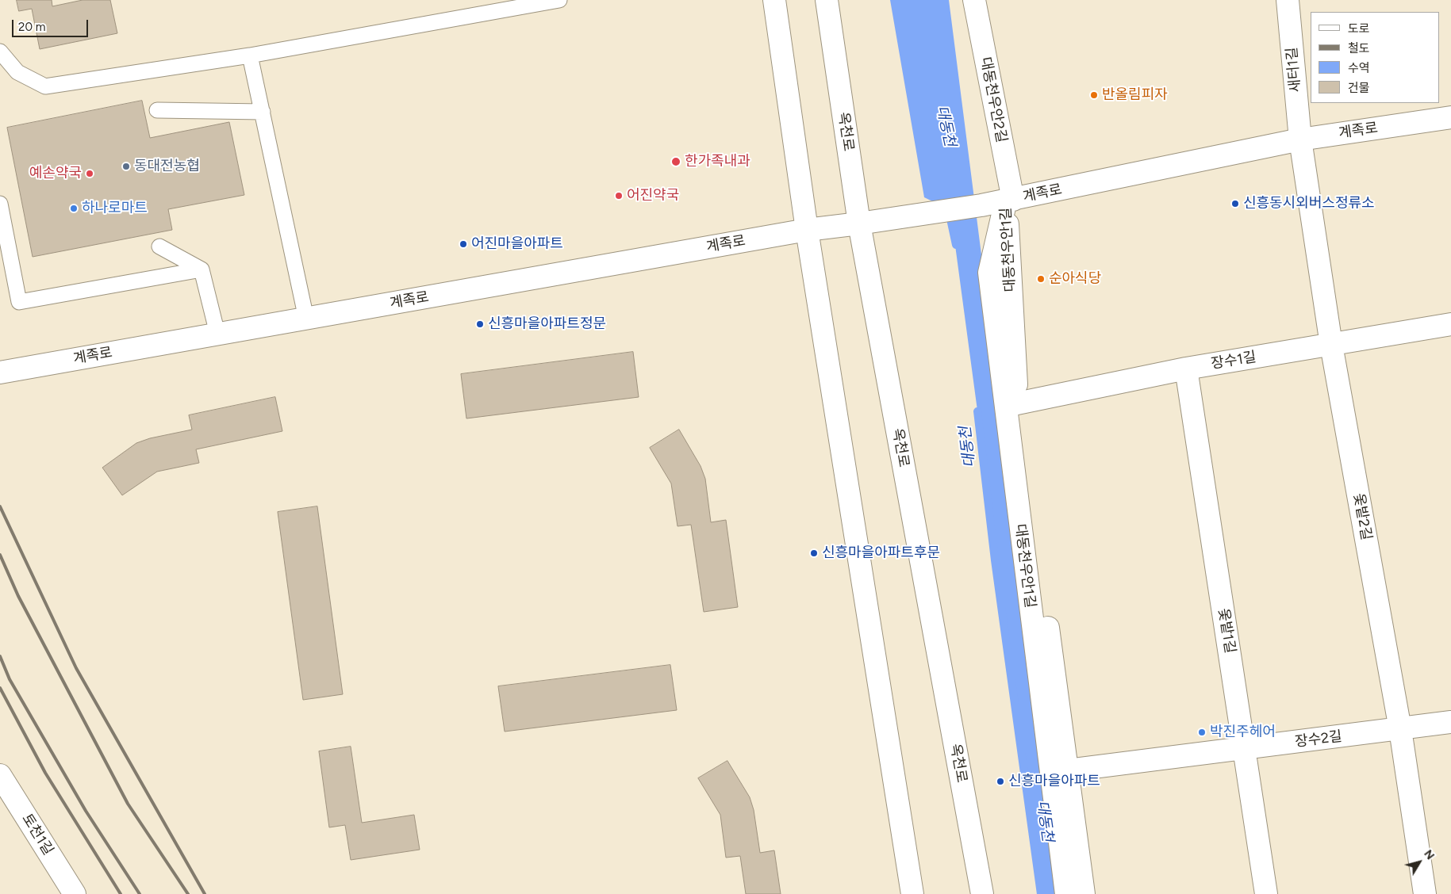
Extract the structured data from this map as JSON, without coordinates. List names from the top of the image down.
{
  "streets": {
    "street": [
      "새터1길",
      "대동천우안2길",
      "계족로",
      "옥천로",
      "대동천우안1길",
      "장수1길",
      "옻밭2길",
      "옻밭1길",
      "장수2길",
      "토천1길"
    ]
  },
  "crossings": [
    ["새터1길", "계족로"],
    ["새터1길", "옻밭2길"],
    ["대동천우안2길", "계족로"],
    ["대동천우안2길", "대동천우안1길"],
    ["계족로", "옥천로"],
    ["계족로", "대동천우안1길"],
    ["계족로", "옻밭2길"],
    ["대동천우안1길", "장수1길"],
    ["대동천우안1길", "장수2길"],
    ["장수1길", "옻밭2길"],
    ["장수1길", "옻밭1길"],
    ["옻밭2길", "장수2길"],
    ["옻밭1길", "장수2길"]
  ],
  "water": ["대동천"],
  "places": [
    "반올림피자",
    "한가족내과",
    "동대전농협",
    "예손약국",
    "어진약국",
    "신흥동시외버스정류소",
    "하나로마트",
    "어진마을아파트",
    "순아식당",
    "신흥마을아파트정문",
    "신흥마을아파트후문",
    "박진주헤어",
    "신흥마을아파트"
  ],
  "legend": [
    "도로",
    "철도",
    "수역",
    "건물"
  ],
  "scale_bar": "20 m",
  "north": "top right"
}
